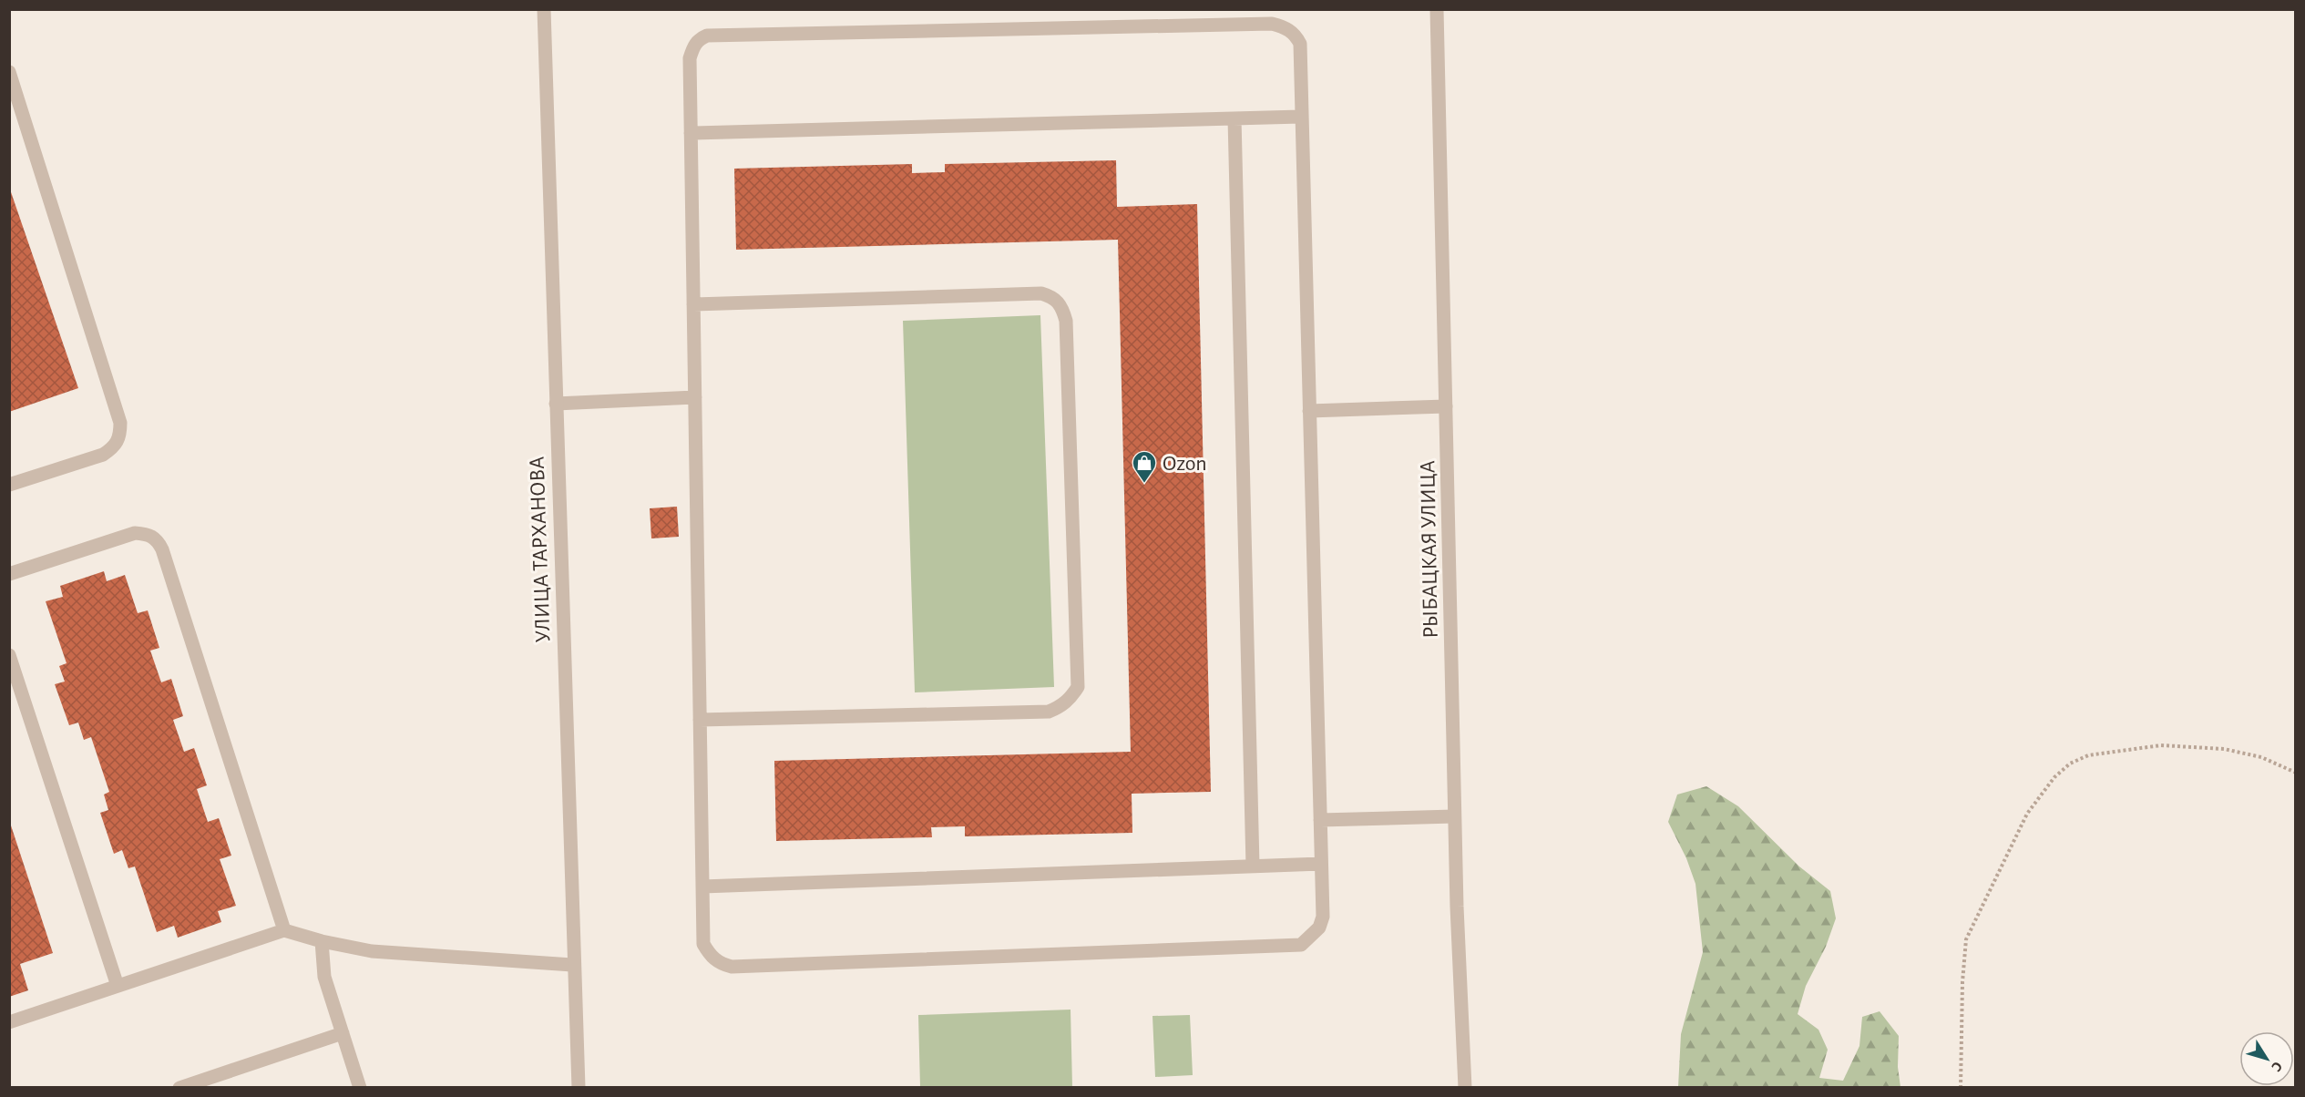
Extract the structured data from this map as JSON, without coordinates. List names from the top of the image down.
{
  "streets": {
    "street": ["УЛИЦА ТАРХАНОВА", "РЫБАЦКАЯ УЛИЦА"]
  },
  "places": {
    "shop": ["Ozon"]
  },
  "north": "bottom right"
}
